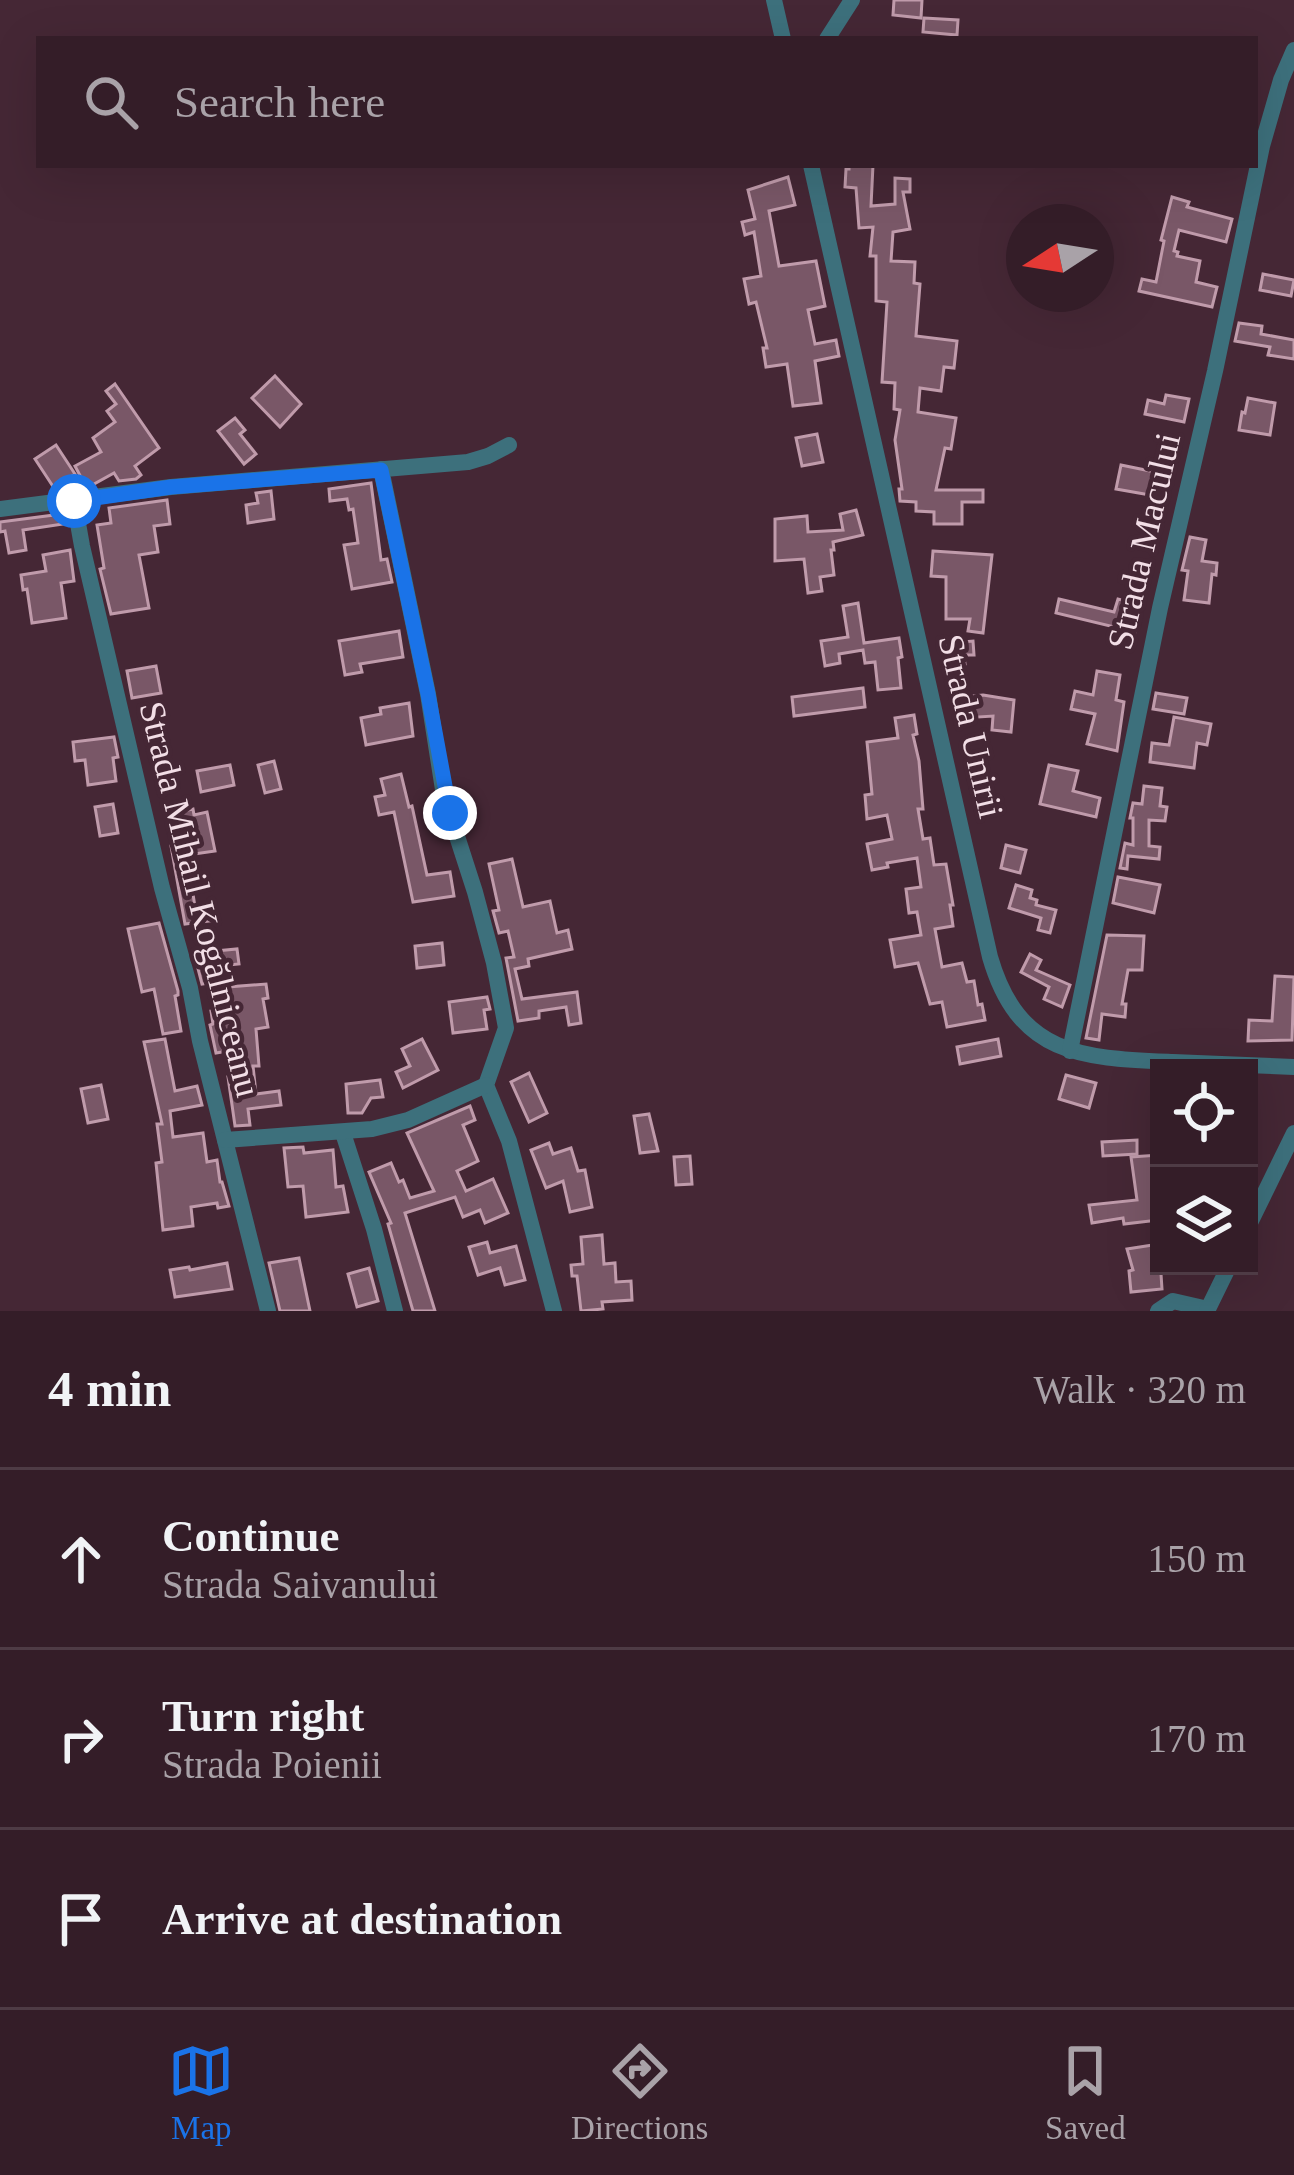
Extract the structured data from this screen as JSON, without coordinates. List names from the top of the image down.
{
  "streets": {
    "street": ["Strada Macului", "Strada Unirii", "Strada Mihail Kogălniceanu"]
  },
  "crossings": [
    ["Strada Macului", "Strada Unirii"]
  ],
  "north": "left",
  "page": {
    "search": "Search here",
    "heading": ["4 min", "Walk · 320 m"],
    "list": [
      ["Continue", "Strada Saivanului", "150 m"],
      ["Turn right", "Strada Poienii", "170 m"],
      "Arrive at destination"
    ],
    "nav": ["Map", "Directions", "Saved"]
  }
}
